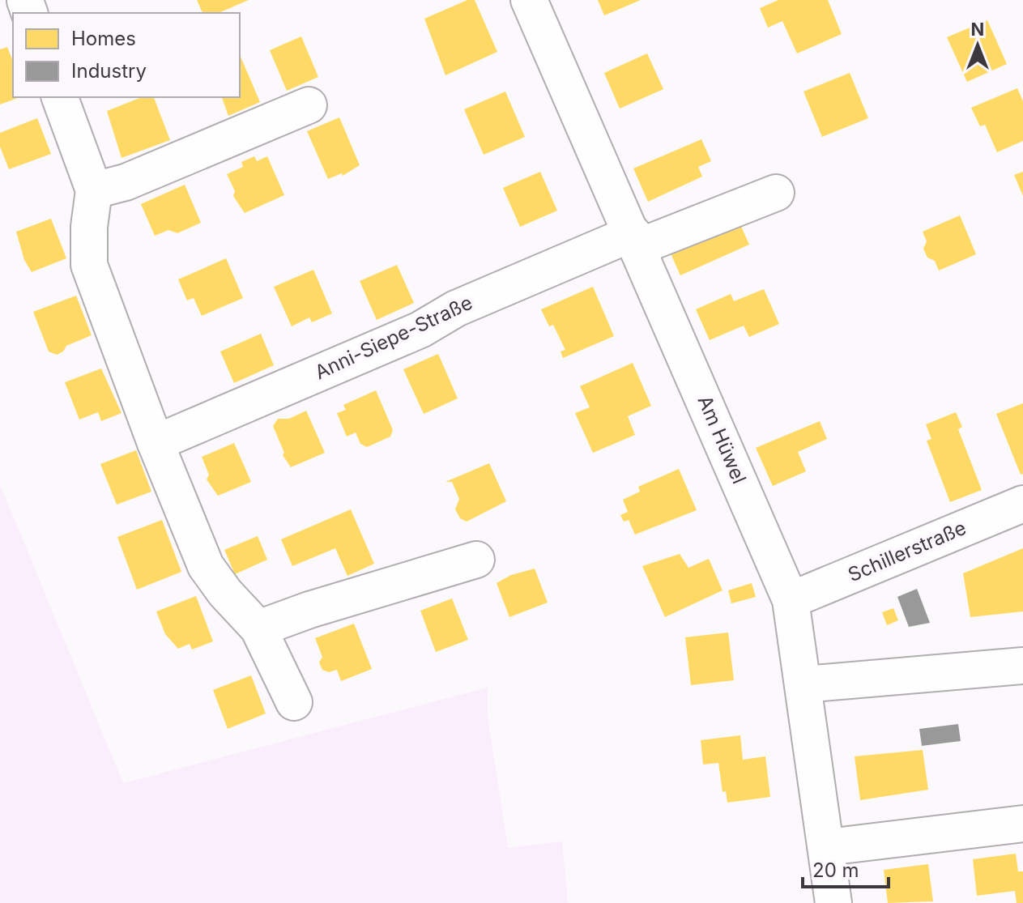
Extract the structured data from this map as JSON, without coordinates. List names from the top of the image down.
{
  "streets": {
    "street": ["Anni-Siepe-Straße", "Am Hüwel", "Schillerstraße"]
  },
  "crossings": [
    ["Anni-Siepe-Straße", "Am Hüwel"],
    ["Am Hüwel", "Schillerstraße"]
  ],
  "legend": ["Homes", "Industry"],
  "scale_bar": "20 m",
  "north": "top"
}
